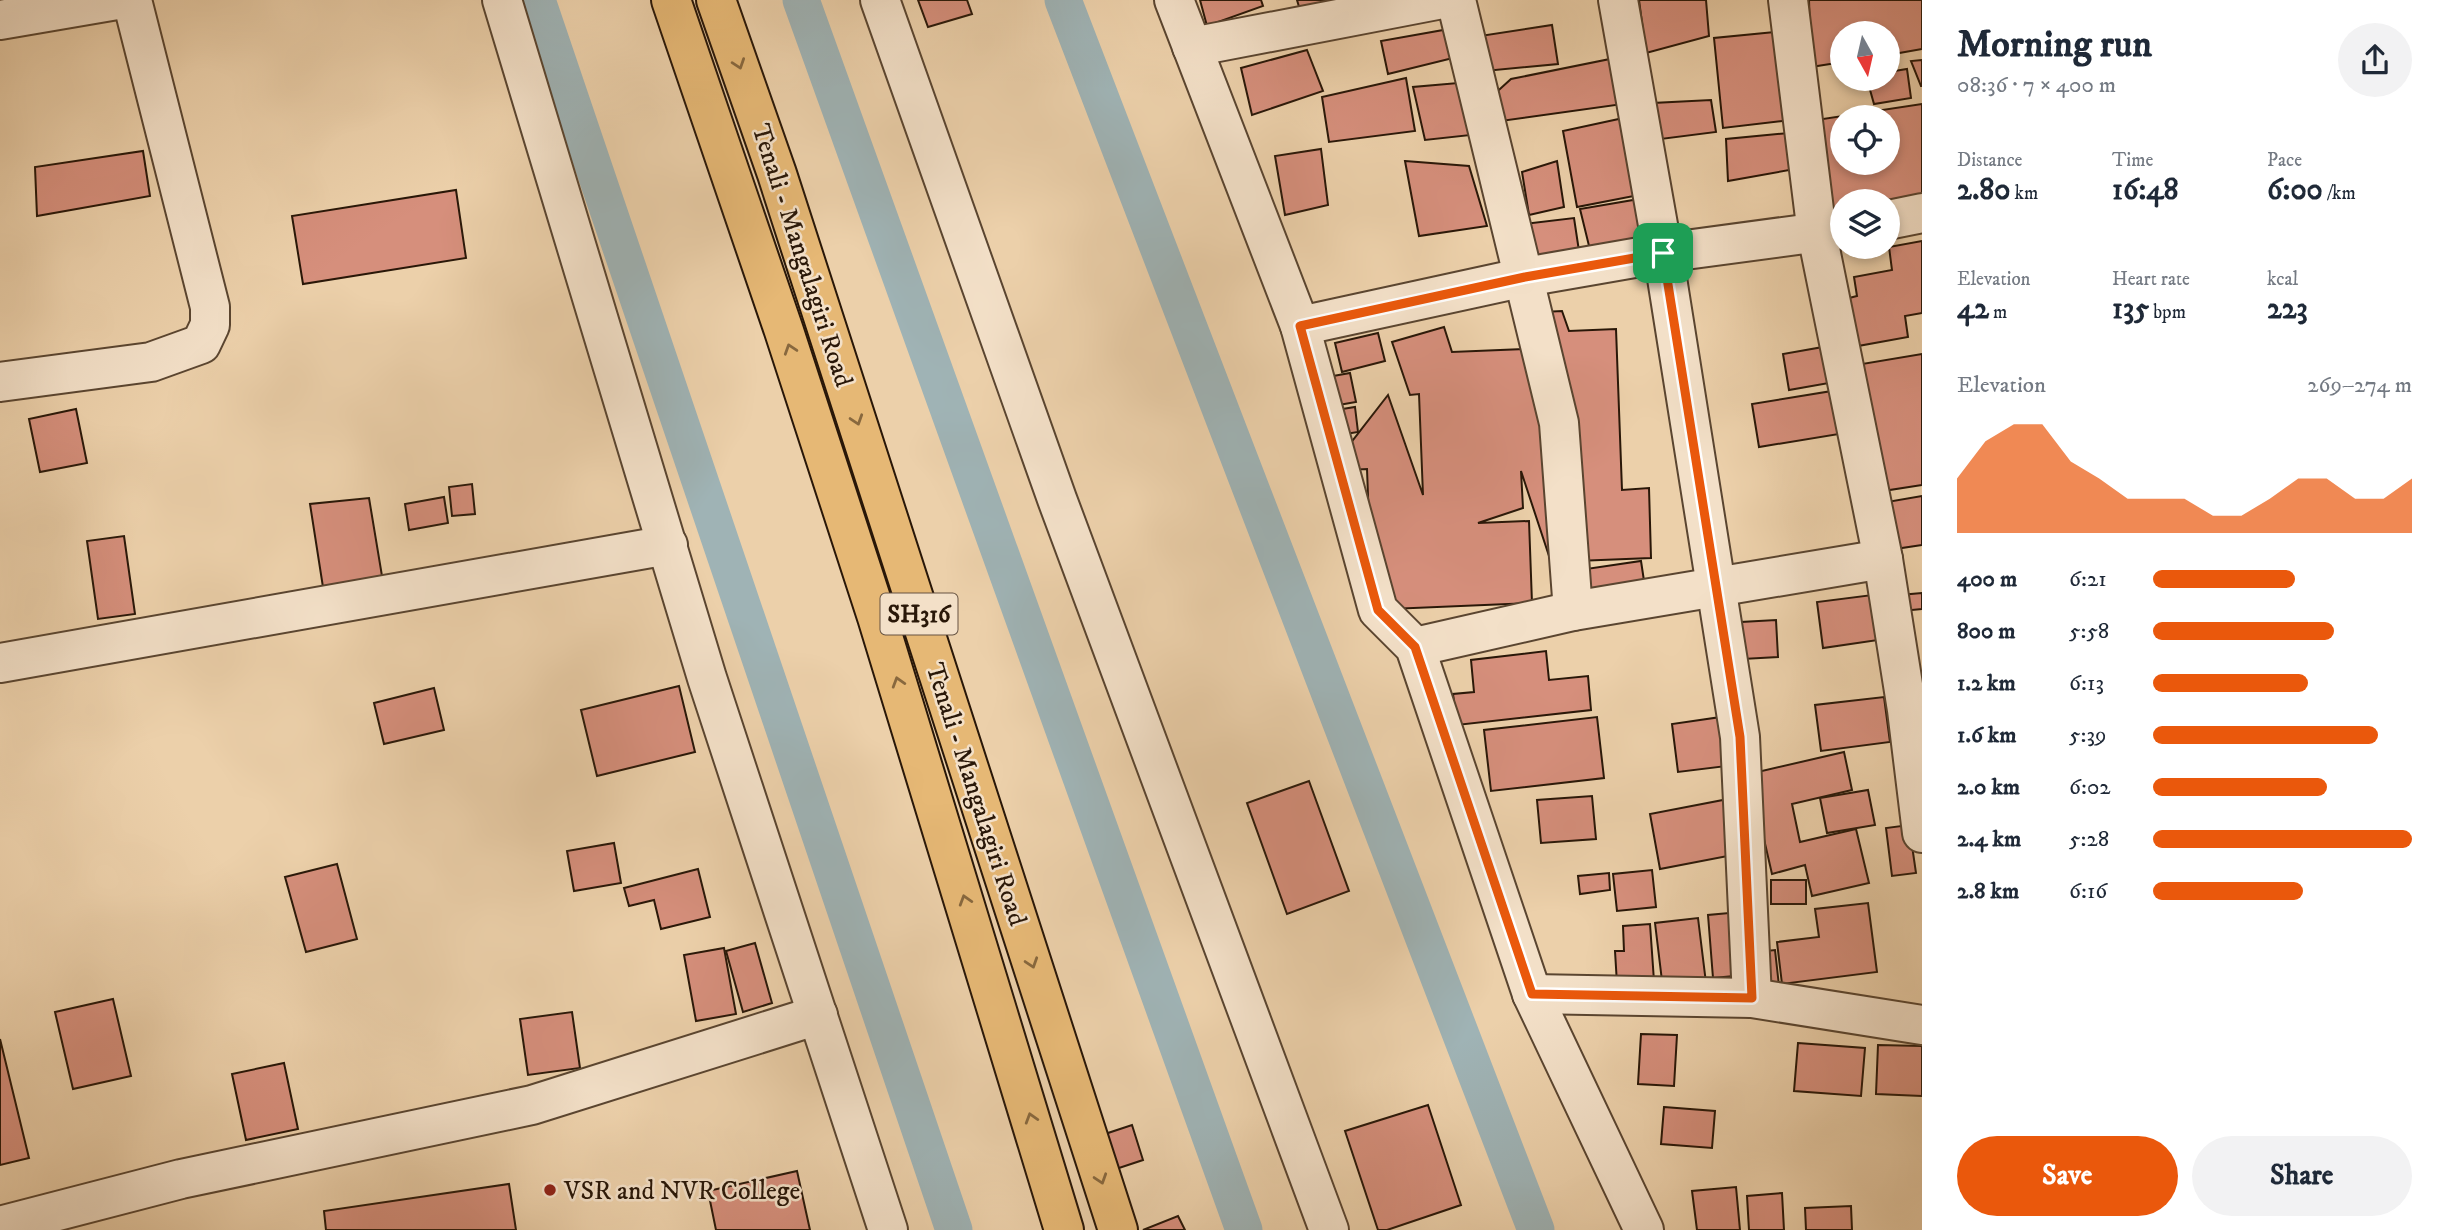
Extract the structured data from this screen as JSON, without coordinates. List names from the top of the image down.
{
  "streets": {
    "main road": ["Tenali - Mangalagiri Road", "SH316"]
  },
  "places": ["VSR and NVR College"],
  "north": "bottom",
  "page": {
    "heading": ["Morning run", "08:36 · 7 × 400 m"],
    "stats": [
      ["Distance", "2.80 km"],
      ["Time", "16:48"],
      ["Pace", "6:00 /km"],
      ["Elevation", "42 m"],
      ["Heart rate", "135 bpm"],
      ["kcal", "223"]
    ],
    "chart": ["Elevation", "269–274 m"],
    "list": [
      {
        "name": "400 m",
        "note": "6:21"
      },
      {
        "name": "800 m",
        "note": "5:58"
      },
      {
        "name": "1.2 km",
        "note": "6:13"
      },
      {
        "name": "1.6 km",
        "note": "5:39"
      },
      {
        "name": "2.0 km",
        "note": "6:02"
      },
      {
        "name": "2.4 km",
        "note": "5:28"
      },
      {
        "name": "2.8 km",
        "note": "6:16"
      }
    ],
    "buttons": ["Save", "Share"]
  }
}
